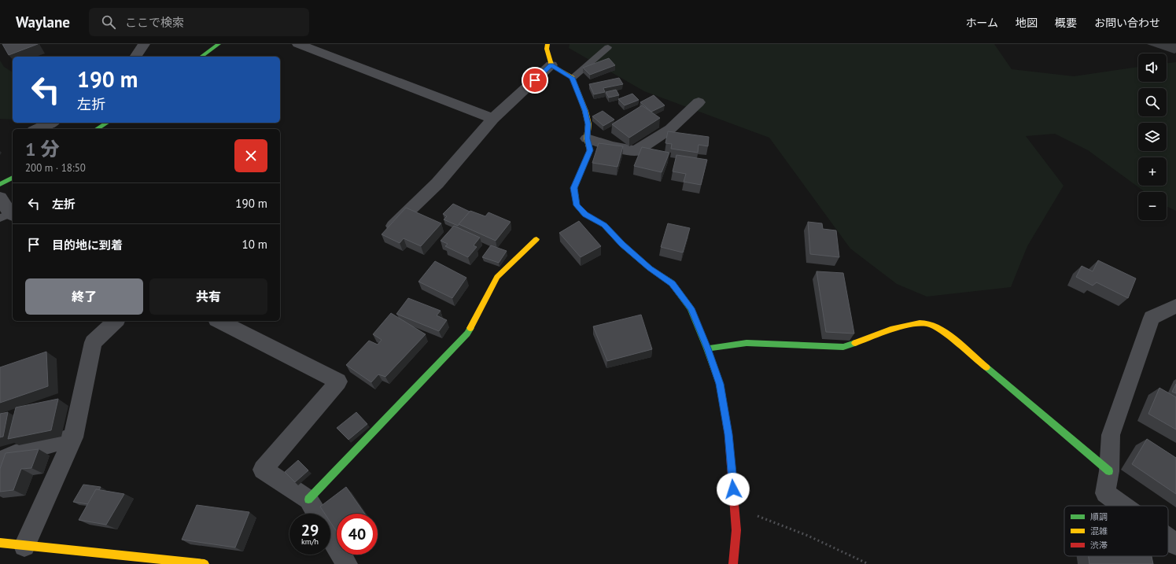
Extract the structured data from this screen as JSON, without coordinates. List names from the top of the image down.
{
  "legend": ["順調", "混雑", "渋滞"],
  "page": {
    "header": "Waylane",
    "search": "ここで検索",
    "nav": [
      "ホーム",
      "地図",
      "概要",
      "お問い合わせ"
    ],
    "map_buttons": ["+", "−"],
    "turn": ["190 m", "左折"],
    "heading": ["1 分", "200 m · 18:50"],
    "list": [
      {
        "name": "左折",
        "value": "190 m"
      },
      {
        "name": "目的地に到着",
        "value": "10 m"
      }
    ],
    "buttons": ["終了", "共有"],
    "speed": "29 km/h",
    "limit": "40"
  }
}
